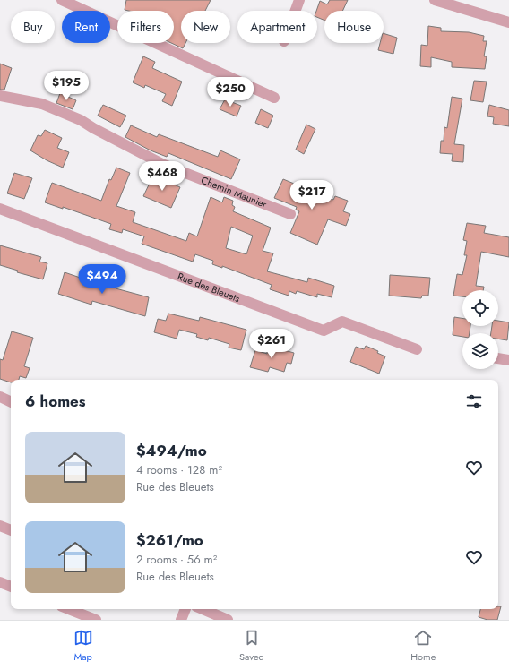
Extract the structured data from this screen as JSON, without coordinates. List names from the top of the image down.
{
  "streets": {
    "street": ["Chemin Maunier", "Rue des Bleuets"]
  },
  "page": {
    "chip": [
      "Buy",
      "Rent",
      "Filters",
      "New",
      "Apartment",
      "House"
    ],
    "price": [
      "$195",
      "$250",
      "$468",
      "$217",
      "$494",
      "$261"
    ],
    "heading": "6 homes",
    "list": [
      {
        "name": "$494/mo",
        "note": "4 rooms · 128 m² · Rue des Bleuets"
      },
      {
        "name": "$261/mo",
        "note": "2 rooms · 56 m² · Rue des Bleuets"
      }
    ],
    "tabs": ["Map", "Saved", "Home"]
  }
}
